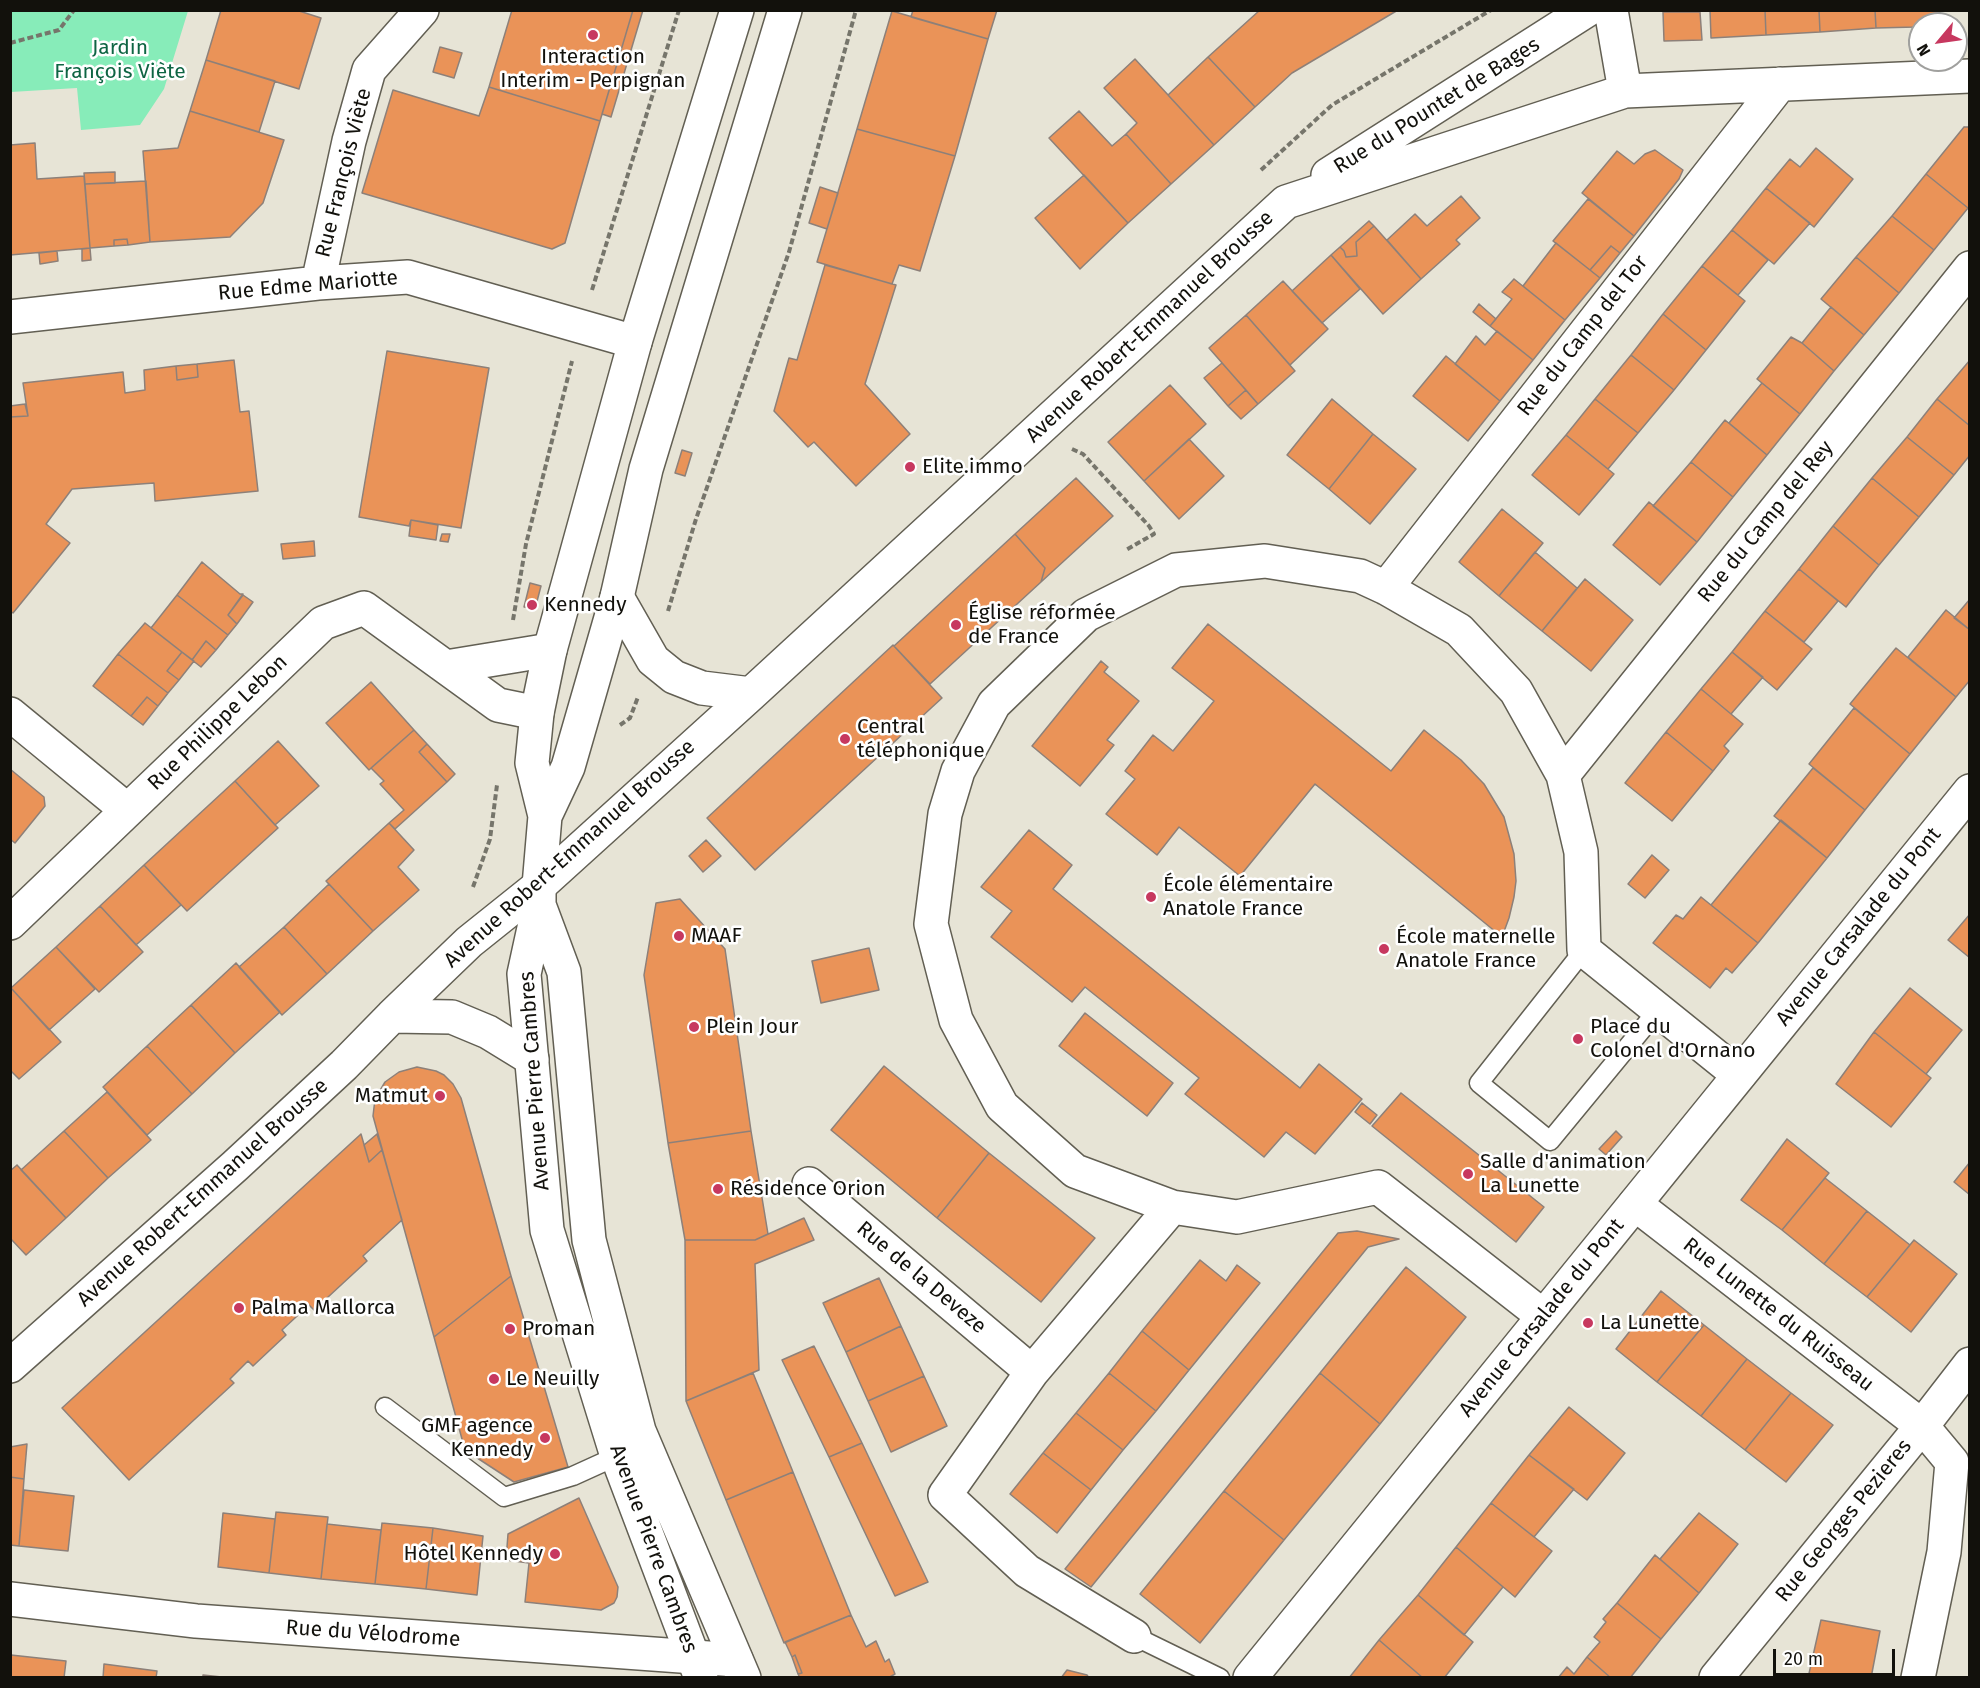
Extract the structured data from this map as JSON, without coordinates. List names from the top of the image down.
{
  "streets": {
    "street": [
      "Rue du Pountet de Bages",
      "Rue François Viète",
      "Rue Edme Mariotte",
      "Avenue Robert-Emmanuel Brousse",
      "Rue du Camp del Tor",
      "Rue du Camp del Rey",
      "Rue Philippe Lebon",
      "Avenue Carsalade du Pont",
      "Avenue Pierre Cambres",
      "Rue de la Deveze",
      "Rue Lunette du Ruisseau",
      "Rue Georges Pezieres",
      "Rue du Vélodrome"
    ]
  },
  "crossings": [
    ["Rue du Pountet de Bages", "Avenue Robert-Emmanuel Brousse"],
    ["Rue François Viète", "Rue Edme Mariotte"],
    ["Avenue Robert-Emmanuel Brousse", "Rue du Camp del Tor"],
    ["Avenue Robert-Emmanuel Brousse", "Avenue Pierre Cambres"],
    ["Avenue Carsalade du Pont", "Rue Lunette du Ruisseau"],
    ["Avenue Pierre Cambres", "Rue du Vélodrome"],
    ["Rue Lunette du Ruisseau", "Rue Georges Pezieres"]
  ],
  "parks": ["Jardin François Viète"],
  "places": [
    "Interaction Interim - Perpignan",
    "Elite.immo",
    "Kennedy",
    "Église réformée de France",
    "Central téléphonique",
    "École élémentaire Anatole France",
    "MAAF",
    "École maternelle Anatole France",
    "Plein Jour",
    "Place du Colonel d'Ornano",
    "Matmut",
    "Salle d'animation La Lunette",
    "Résidence Orion",
    "Palma Mallorca",
    "La Lunette",
    "Proman",
    "Le Neuilly",
    "GMF agence Kennedy",
    "Hôtel Kennedy"
  ],
  "scale_bar": "20 m",
  "north": "bottom left"
}
